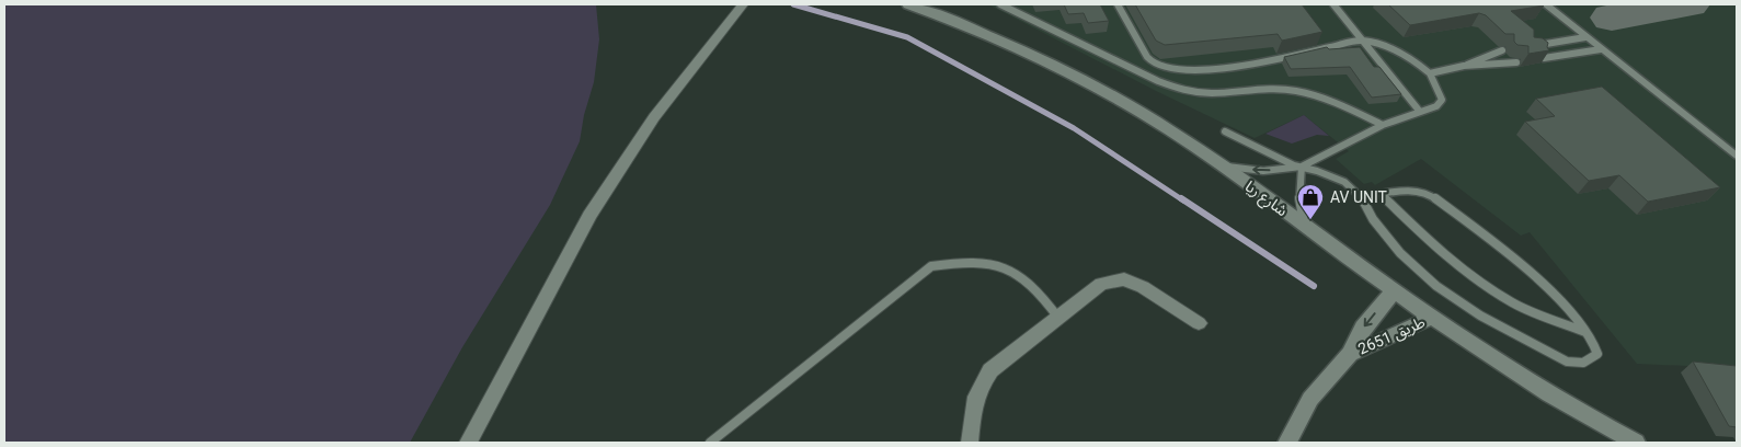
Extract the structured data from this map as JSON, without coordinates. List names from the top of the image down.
{
  "streets": {
    "main road": ["شارع ريا", "طريق 2651"]
  },
  "crossings": [
    ["شارع ريا", "طريق 2651"]
  ],
  "places": {
    "shop": ["AV UNIT"]
  }
}
